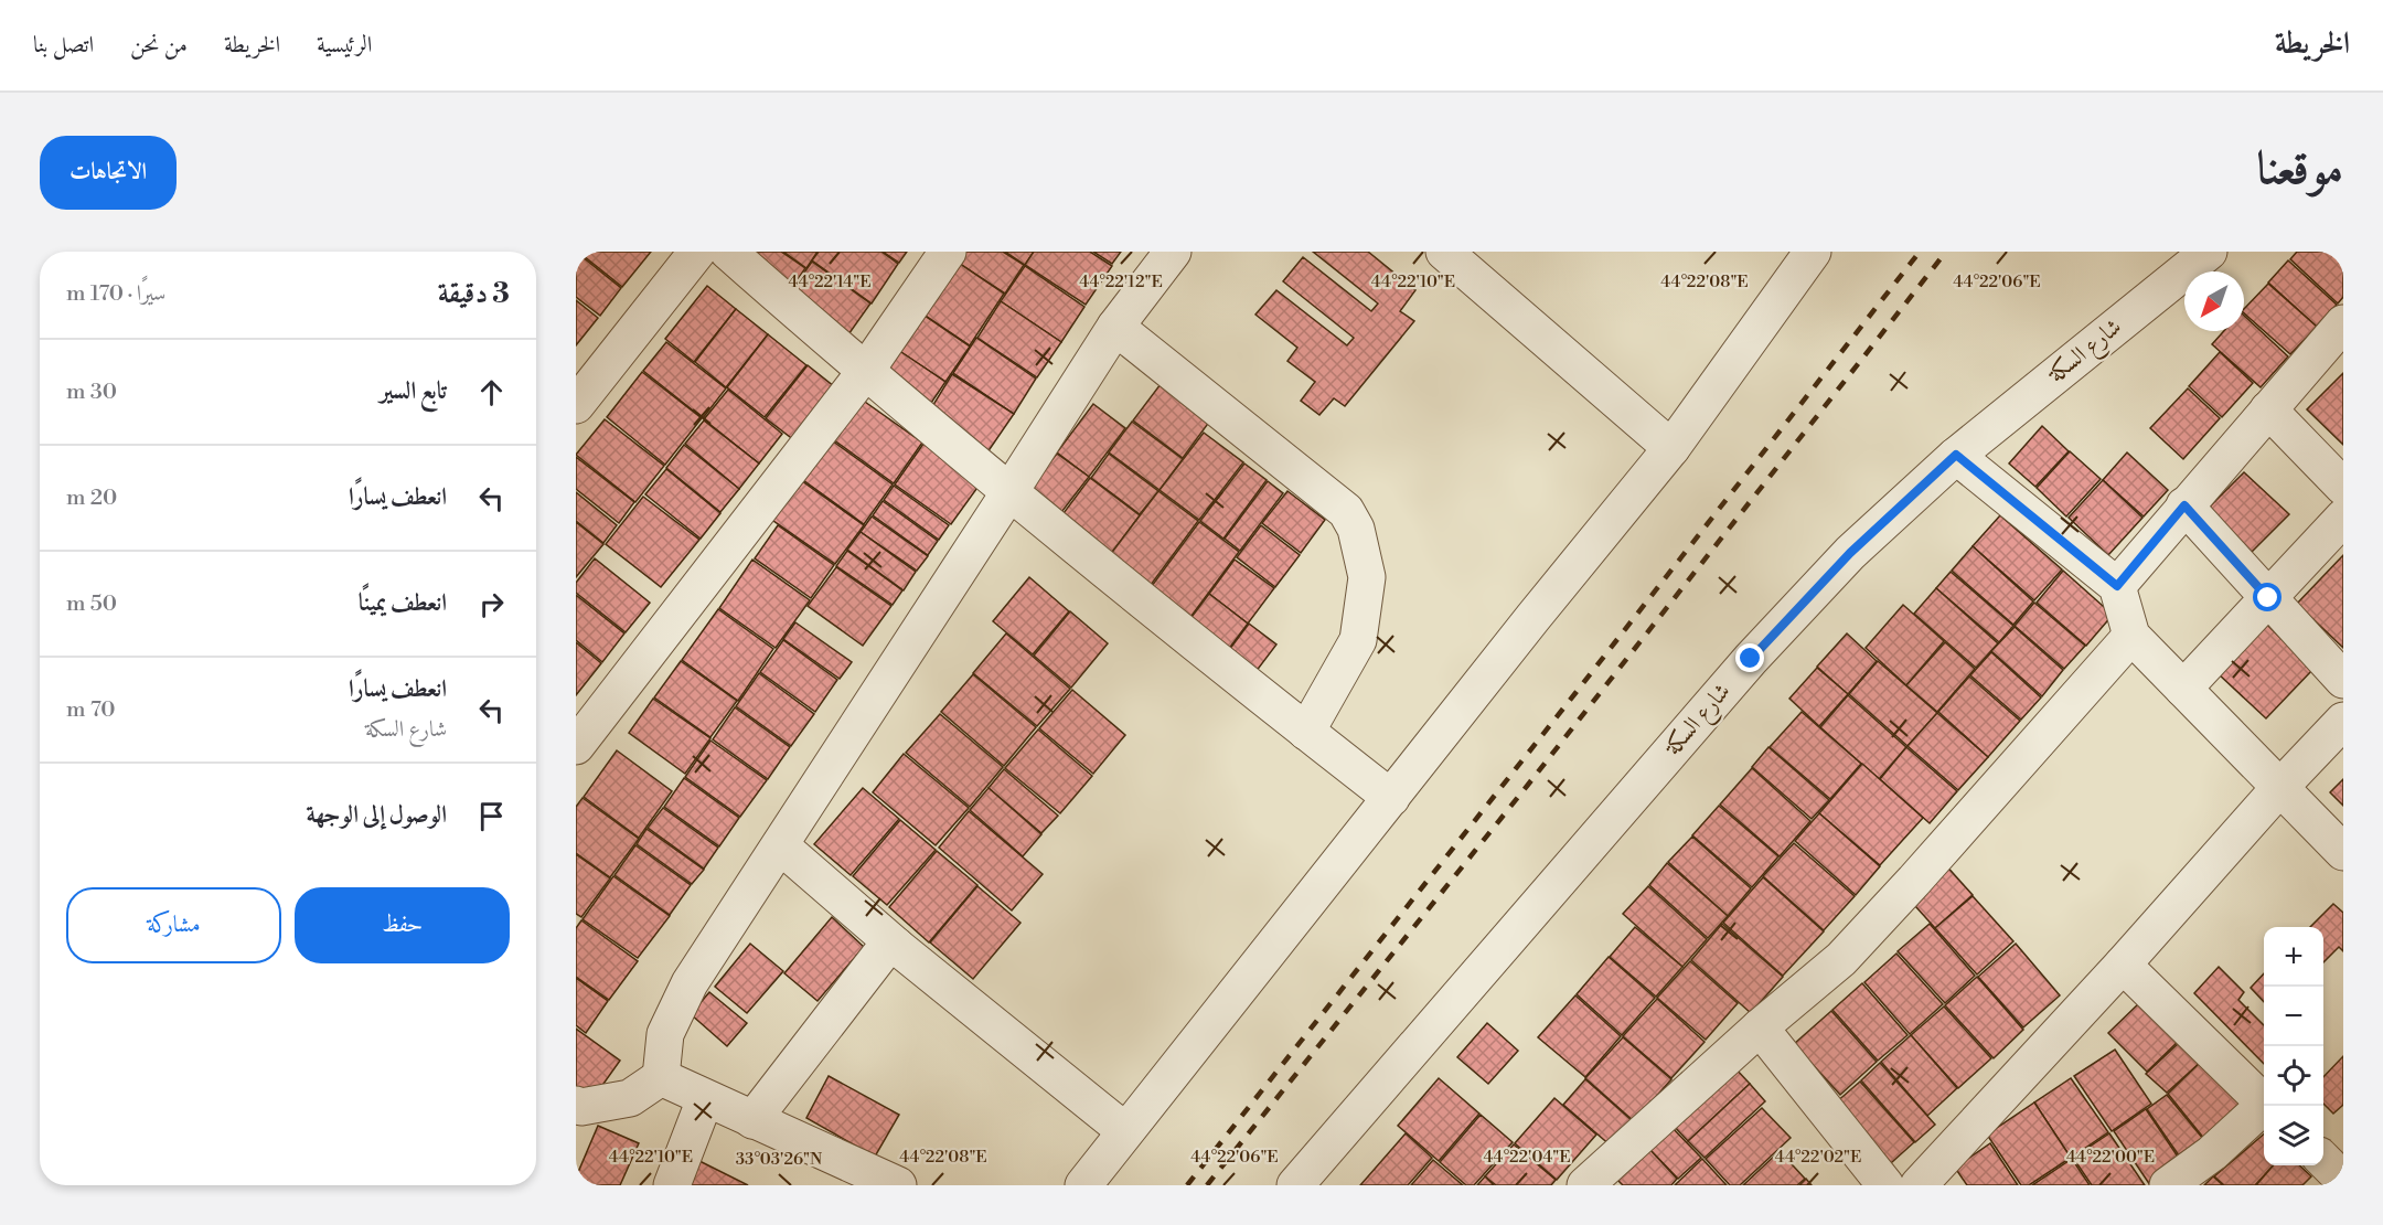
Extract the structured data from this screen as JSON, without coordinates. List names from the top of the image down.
{
  "streets": {
    "street": ["شارع السكة"]
  },
  "north": "bottom left",
  "page": {
    "header": "الخريطة",
    "nav": [
      "الرئيسية",
      "الخريطة",
      "من نحن",
      "اتصل بنا"
    ],
    "title": "موقعنا",
    "buttons": [
      "الاتجاهات",
      ["حفظ", "مشاركة"]
    ],
    "heading": ["3 دقيقة", "سيرًا · 170 m"],
    "list": [
      ["تابع السير", "30 m"],
      ["انعطف يسارًا", "20 m"],
      ["انعطف يمينًا", "50 m"],
      ["انعطف يسارًا", "شارع السكة", "70 m"],
      "الوصول إلى الوجهة"
    ],
    "map_buttons": ["+", "−"]
  },
  "coordinates": [
    "44°22'14\"E",
    "44°22'12\"E",
    "44°22'10\"E",
    "44°22'08\"E",
    "44°22'06\"E",
    "44°22'04\"E",
    "44°22'02\"E",
    "44°22'00\"E",
    "33°03'26\"N"
  ]
}
